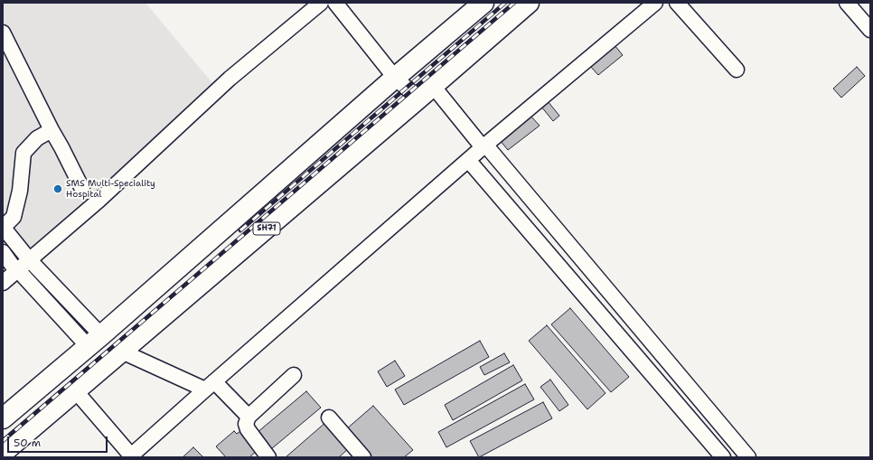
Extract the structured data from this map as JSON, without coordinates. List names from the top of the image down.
{
  "streets": {
    "main road": ["SH71"]
  },
  "places": ["SMS Multi-Speciality Hospital"],
  "scale_bar": "50 m"
}
